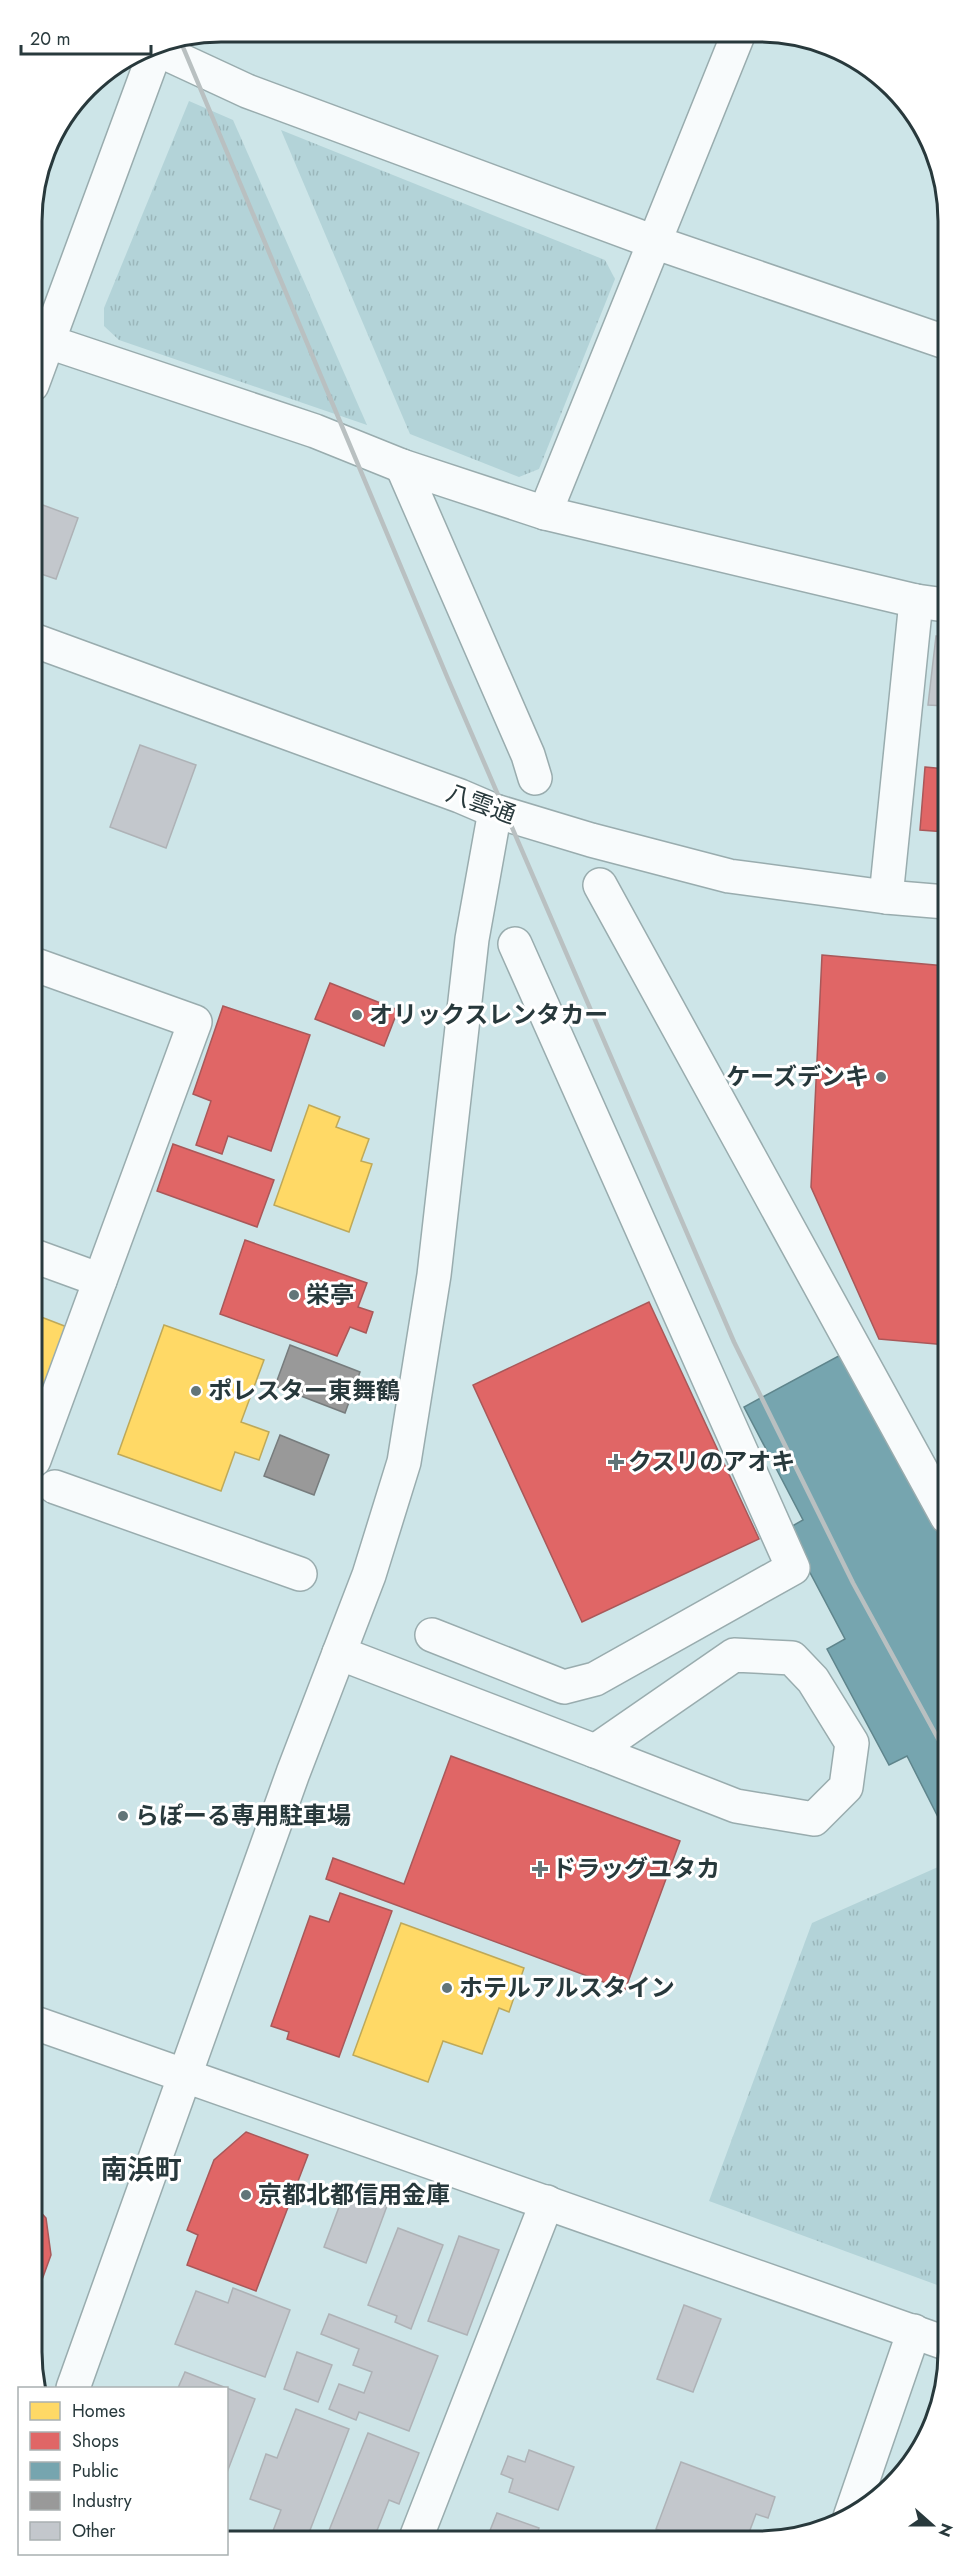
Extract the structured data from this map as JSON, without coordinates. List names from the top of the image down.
{
  "streets": {
    "street": ["八雲通"]
  },
  "districts": ["南浜町"],
  "places": {
    "other": [
      "オリックスレンタカー",
      "ケーズデンキ",
      "栄亭",
      "ポレスター東舞鶴",
      "らぽーる専用駐車場",
      "ホテルアルスタイン",
      "京都北都信用金庫"
    ],
    "health": ["クスリのアオキ", "ドラッグユタカ"]
  },
  "legend": [
    "Homes",
    "Shops",
    "Public",
    "Industry",
    "Other"
  ],
  "scale_bar": "20 m",
  "north": "right"
}
